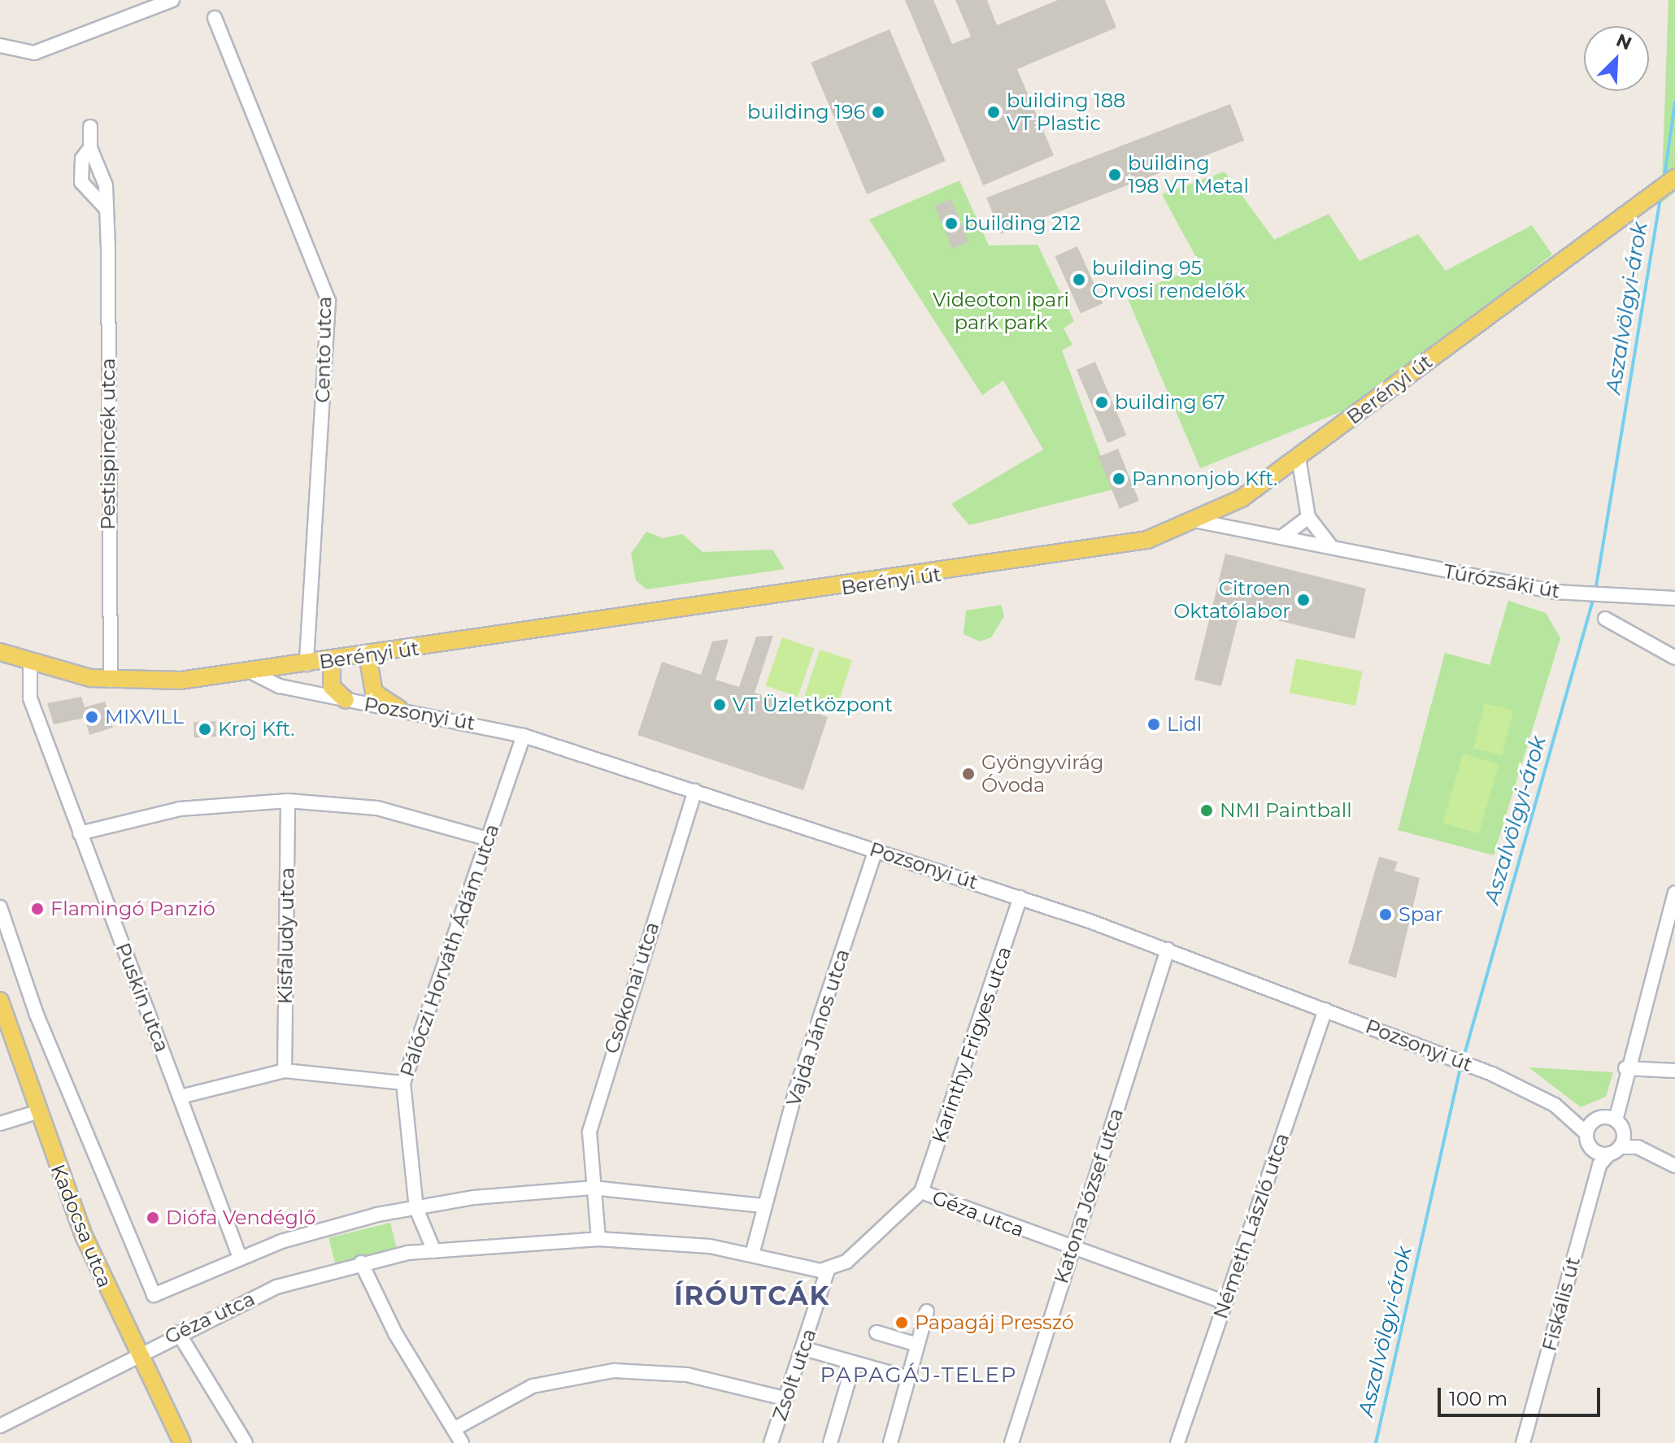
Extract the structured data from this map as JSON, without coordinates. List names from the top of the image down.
{
  "streets": {
    "main road": ["Berényi út", "Kadocsa utca"],
    "street": [
      "Cento utca",
      "Pestispincék utca",
      "Túrózsáki út",
      "Pozsonyi út",
      "Kisfaludy utca",
      "Pálóczi Horváth Ádám utca",
      "Csokonai utca",
      "Puskin utca",
      "Vajda János utca",
      "Karinthy Frigyes utca",
      "Katona József utca",
      "Géza utca",
      "Németh László utca",
      "Fiskális út",
      "Zsolt utca"
    ]
  },
  "crossings": [
    ["Cento utca", "Berényi út"],
    ["Berényi út", "Pestispincék utca"],
    ["Berényi út", "Túrózsáki út"],
    ["Berényi út", "Pozsonyi út"],
    ["Berényi út", "Puskin utca"],
    ["Pozsonyi út", "Pálóczi Horváth Ádám utca"],
    ["Pozsonyi út", "Csokonai utca"],
    ["Pozsonyi út", "Vajda János utca"],
    ["Pozsonyi út", "Karinthy Frigyes utca"],
    ["Pozsonyi út", "Katona József utca"],
    ["Pozsonyi út", "Németh László utca"],
    ["Puskin utca", "Kadocsa utca"],
    ["Karinthy Frigyes utca", "Géza utca"],
    ["Katona József utca", "Géza utca"],
    ["Géza utca", "Kadocsa utca"],
    ["Géza utca", "Németh László utca"],
    ["Géza utca", "Zsolt utca"]
  ],
  "districts": ["ÍRÓUTCÁK", "PAPAGÁJ-TELEP"],
  "water": ["Aszalvölgyi-árok"],
  "parks": ["Videoton ipari park park"],
  "places": [
    "building 196",
    "building 188 VT Plastic",
    "building 198 VT Metal",
    "building 212",
    "building 95 Orvosi rendelők",
    "building 67",
    "Pannonjob Kft.",
    "Citroen Oktatólabor",
    "VT Üzletközpont",
    "MIXVILL",
    "Lidl",
    "Kroj Kft.",
    "Gyöngyvirág Óvoda",
    "NMI Paintball",
    "Flamingó Panzió",
    "Spar",
    "Diófa Vendéglő",
    "Papagáj Presszó"
  ],
  "scale_bar": "100 m",
  "north": "top right"
}
